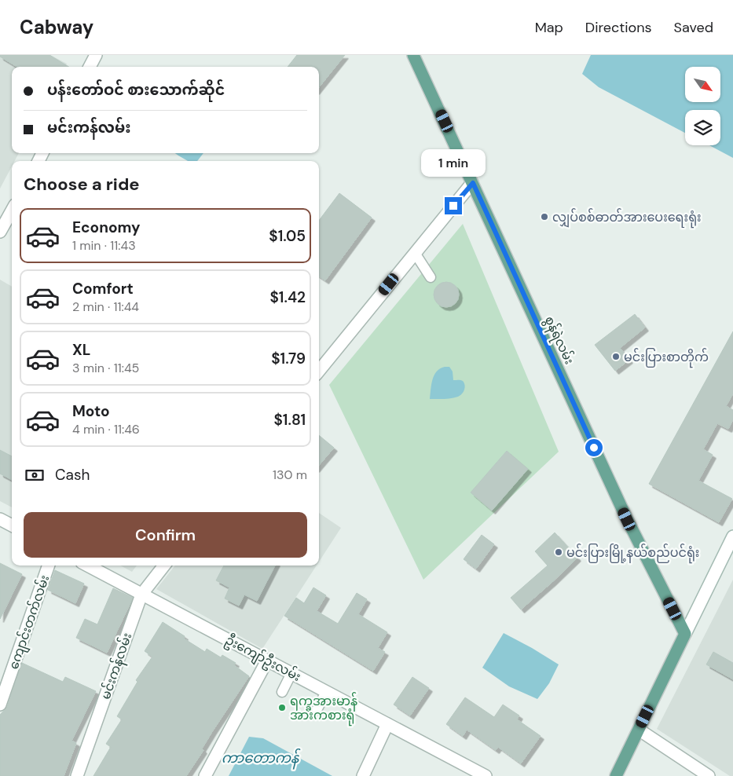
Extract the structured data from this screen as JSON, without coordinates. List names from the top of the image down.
{
  "streets": {
    "main road": ["စွန်ရဲလမ်း"],
    "street": ["ကျောင်းတက်လမ်း", "ဦးကျော်ဦးလမ်း", "မင်းကန်လမ်း"]
  },
  "crossings": [
    ["ဦးကျော်ဦးလမ်း", "မင်းကန်လမ်း"]
  ],
  "water": ["ကာတောကန်"],
  "places": [
    "လျှပ်စစ်ဓာတ်အားပေးရေးရုံး",
    "မင်းပြားစာတိုက်",
    "မင်းပြားမြို့နယ်စည်ပင်ရုံး",
    "ရက္ခအားမာန် အားကစားရုံ"
  ],
  "north": "bottom right",
  "page": {
    "header": "Cabway",
    "nav": ["Map", "Directions", "Saved"],
    "banner": ["ပန်းတော်ဝင် စားသောက်ဆိုင်", "မင်းကန်လမ်း"],
    "bubble": "1 min",
    "heading": "Choose a ride",
    "list": [
      {
        "name": "Economy",
        "note": "1 min · 11:43",
        "value": "$1.05"
      },
      {
        "name": "Comfort",
        "note": "2 min · 11:44",
        "value": "$1.42"
      },
      {
        "name": "XL",
        "note": "3 min · 11:45",
        "value": "$1.79"
      },
      {
        "name": "Moto",
        "note": "4 min · 11:46",
        "value": "$1.81"
      }
    ],
    "pay": ["Cash", "130 m"],
    "buttons": "Confirm"
  }
}
